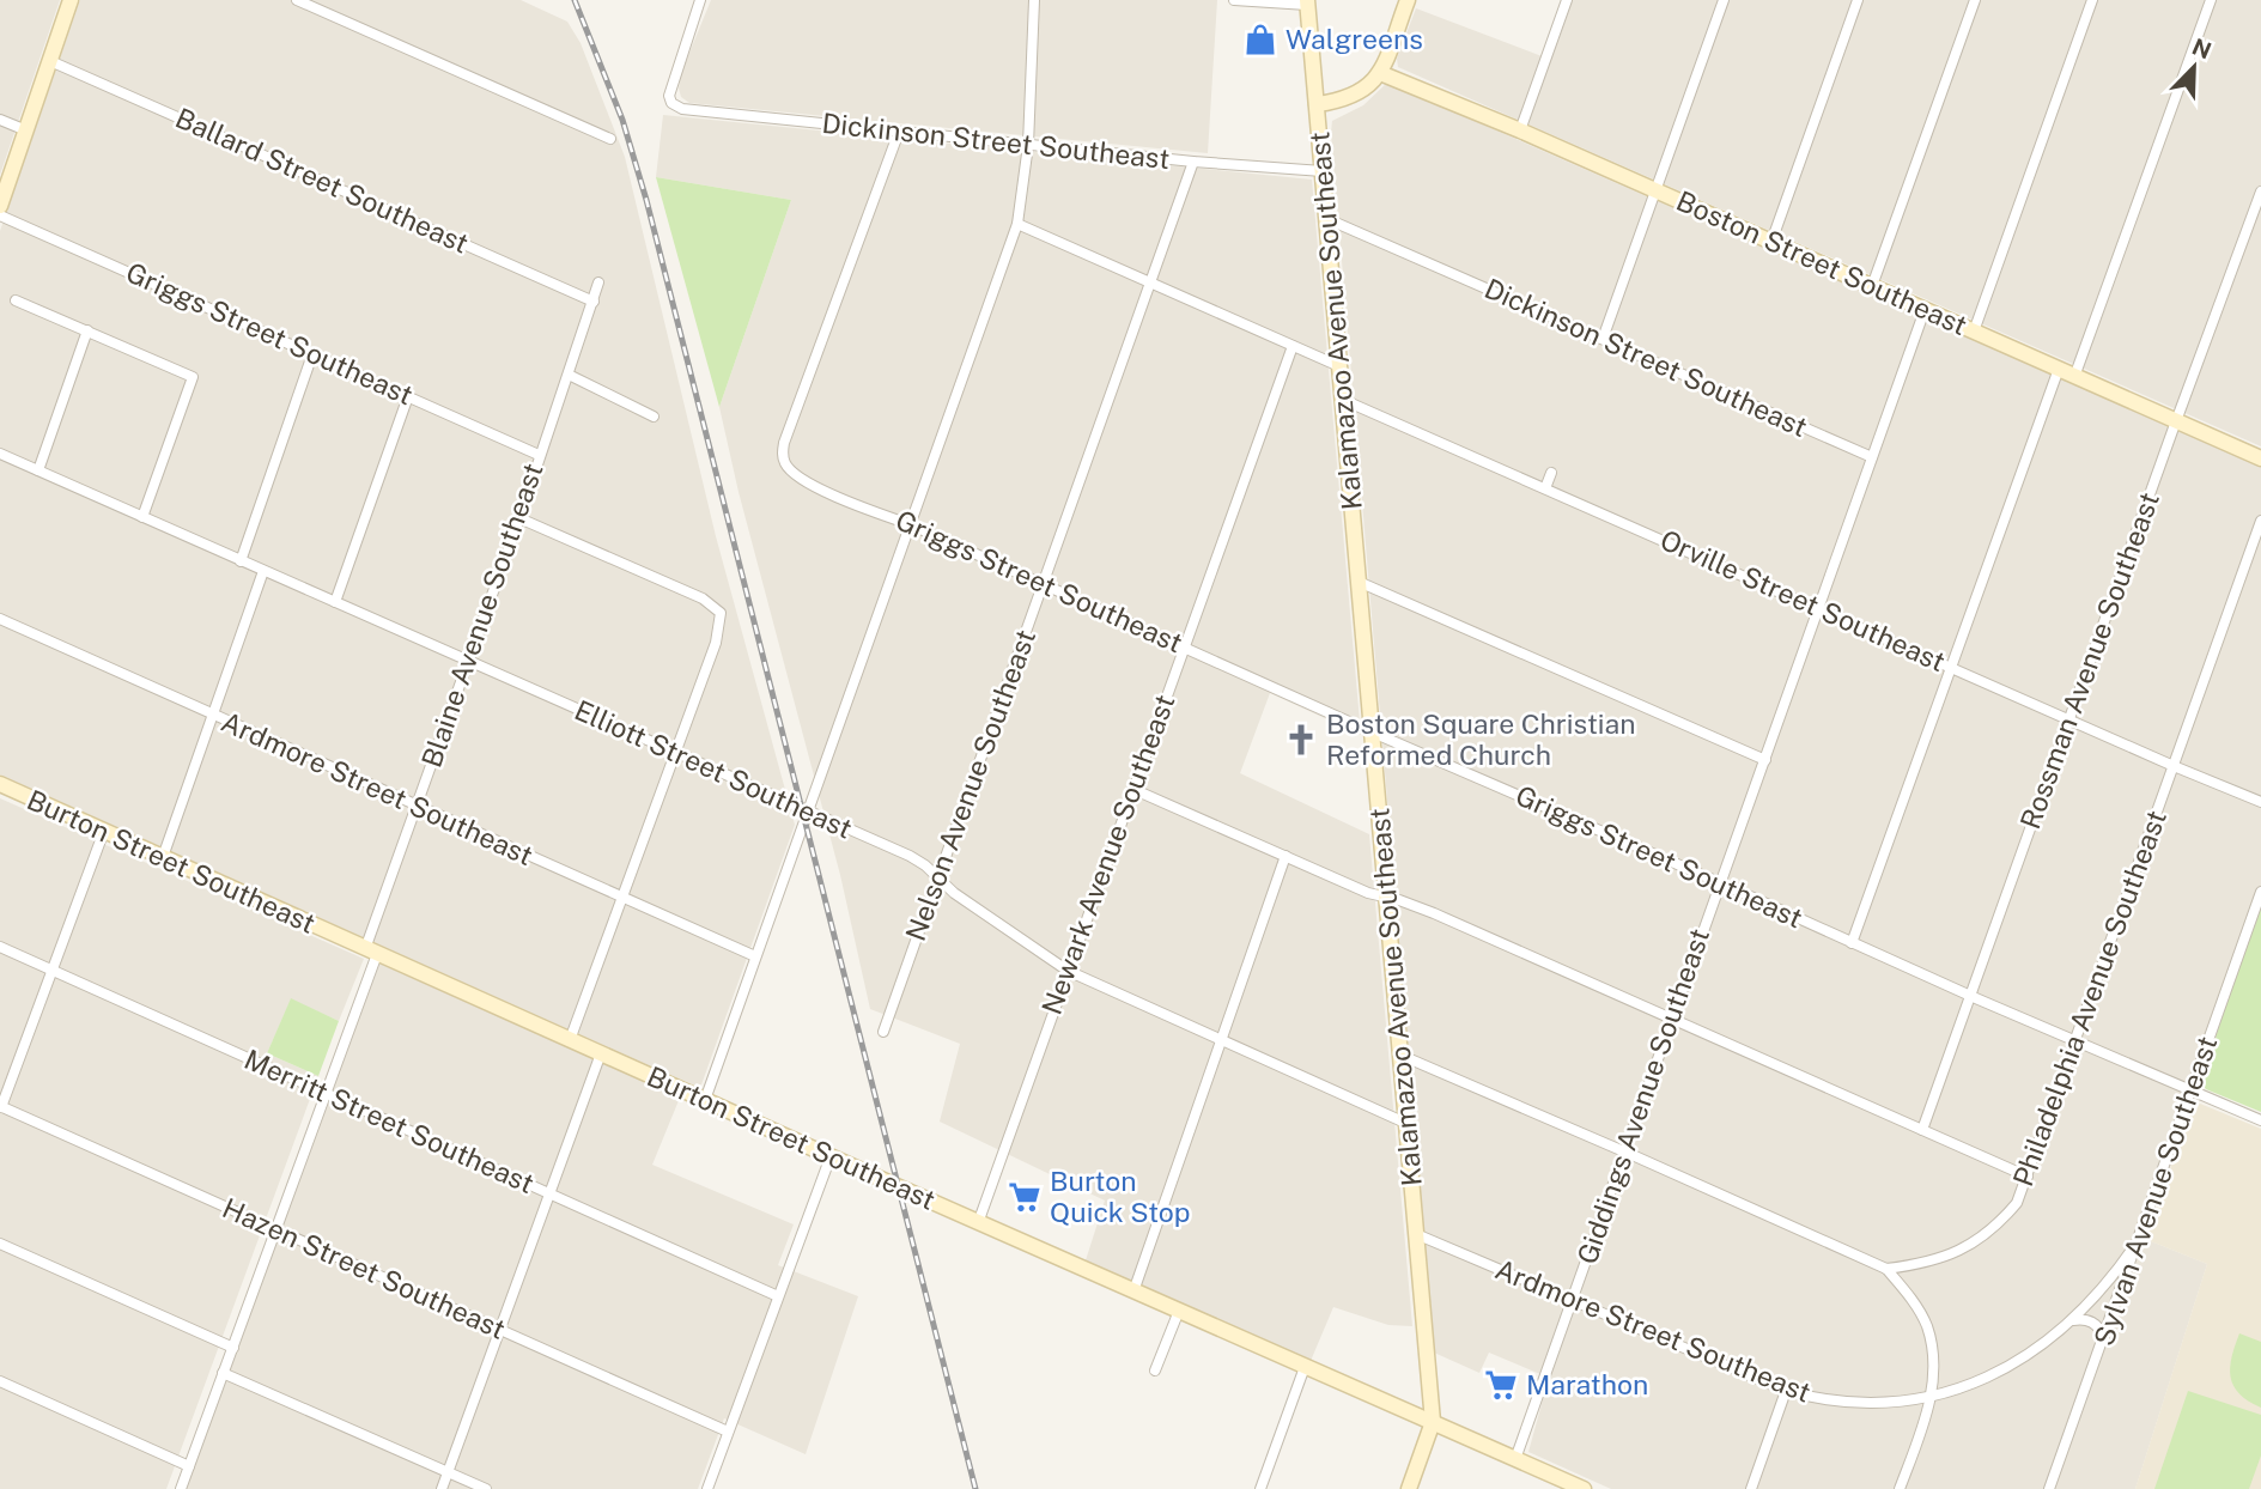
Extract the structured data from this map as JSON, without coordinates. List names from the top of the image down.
{
  "streets": {
    "main road": ["Boston Street Southeast", "Kalamazoo Avenue Southeast", "Burton Street Southeast"],
    "street": [
      "Dickinson Street Southeast",
      "Ballard Street Southeast",
      "Griggs Street Southeast",
      "Orville Street Southeast",
      "Blaine Avenue Southeast",
      "Rossman Avenue Southeast",
      "Elliott Street Southeast",
      "Nelson Avenue Southeast",
      "Ardmore Street Southeast",
      "Newark Avenue Southeast",
      "Philadelphia Avenue Southeast",
      "Giddings Avenue Southeast",
      "Merritt Street Southeast",
      "Sylvan Avenue Southeast",
      "Hazen Street Southeast"
    ]
  },
  "crossings": [
    ["Dickinson Street Southeast", "Kalamazoo Avenue Southeast"],
    ["Dickinson Street Southeast", "Griggs Street Southeast"],
    ["Dickinson Street Southeast", "Nelson Avenue Southeast"],
    ["Dickinson Street Southeast", "Giddings Avenue Southeast"],
    ["Ballard Street Southeast", "Blaine Avenue Southeast"],
    ["Boston Street Southeast", "Rossman Avenue Southeast"],
    ["Boston Street Southeast", "Giddings Avenue Southeast"],
    ["Kalamazoo Avenue Southeast", "Griggs Street Southeast"],
    ["Kalamazoo Avenue Southeast", "Orville Street Southeast"],
    ["Kalamazoo Avenue Southeast", "Elliott Street Southeast"],
    ["Kalamazoo Avenue Southeast", "Ardmore Street Southeast"],
    ["Kalamazoo Avenue Southeast", "Burton Street Southeast"],
    ["Griggs Street Southeast", "Blaine Avenue Southeast"],
    ["Griggs Street Southeast", "Rossman Avenue Southeast"],
    ["Griggs Street Southeast", "Nelson Avenue Southeast"],
    ["Griggs Street Southeast", "Newark Avenue Southeast"],
    ["Griggs Street Southeast", "Philadelphia Avenue Southeast"],
    ["Griggs Street Southeast", "Giddings Avenue Southeast"],
    ["Griggs Street Southeast", "Sylvan Avenue Southeast"],
    ["Orville Street Southeast", "Rossman Avenue Southeast"],
    ["Orville Street Southeast", "Philadelphia Avenue Southeast"],
    ["Orville Street Southeast", "Giddings Avenue Southeast"],
    ["Blaine Avenue Southeast", "Elliott Street Southeast"],
    ["Blaine Avenue Southeast", "Ardmore Street Southeast"],
    ["Blaine Avenue Southeast", "Burton Street Southeast"],
    ["Blaine Avenue Southeast", "Merritt Street Southeast"],
    ["Blaine Avenue Southeast", "Hazen Street Southeast"],
    ["Elliott Street Southeast", "Nelson Avenue Southeast"],
    ["Elliott Street Southeast", "Newark Avenue Southeast"],
    ["Ardmore Street Southeast", "Giddings Avenue Southeast"],
    ["Ardmore Street Southeast", "Sylvan Avenue Southeast"],
    ["Newark Avenue Southeast", "Burton Street Southeast"],
    ["Burton Street Southeast", "Giddings Avenue Southeast"]
  ],
  "places": {
    "shop": ["Walgreens"],
    "church": ["Boston Square Christian Reformed Church"],
    "supermarket": ["Burton Quick Stop", "Marathon"]
  },
  "north": "top right"
}
